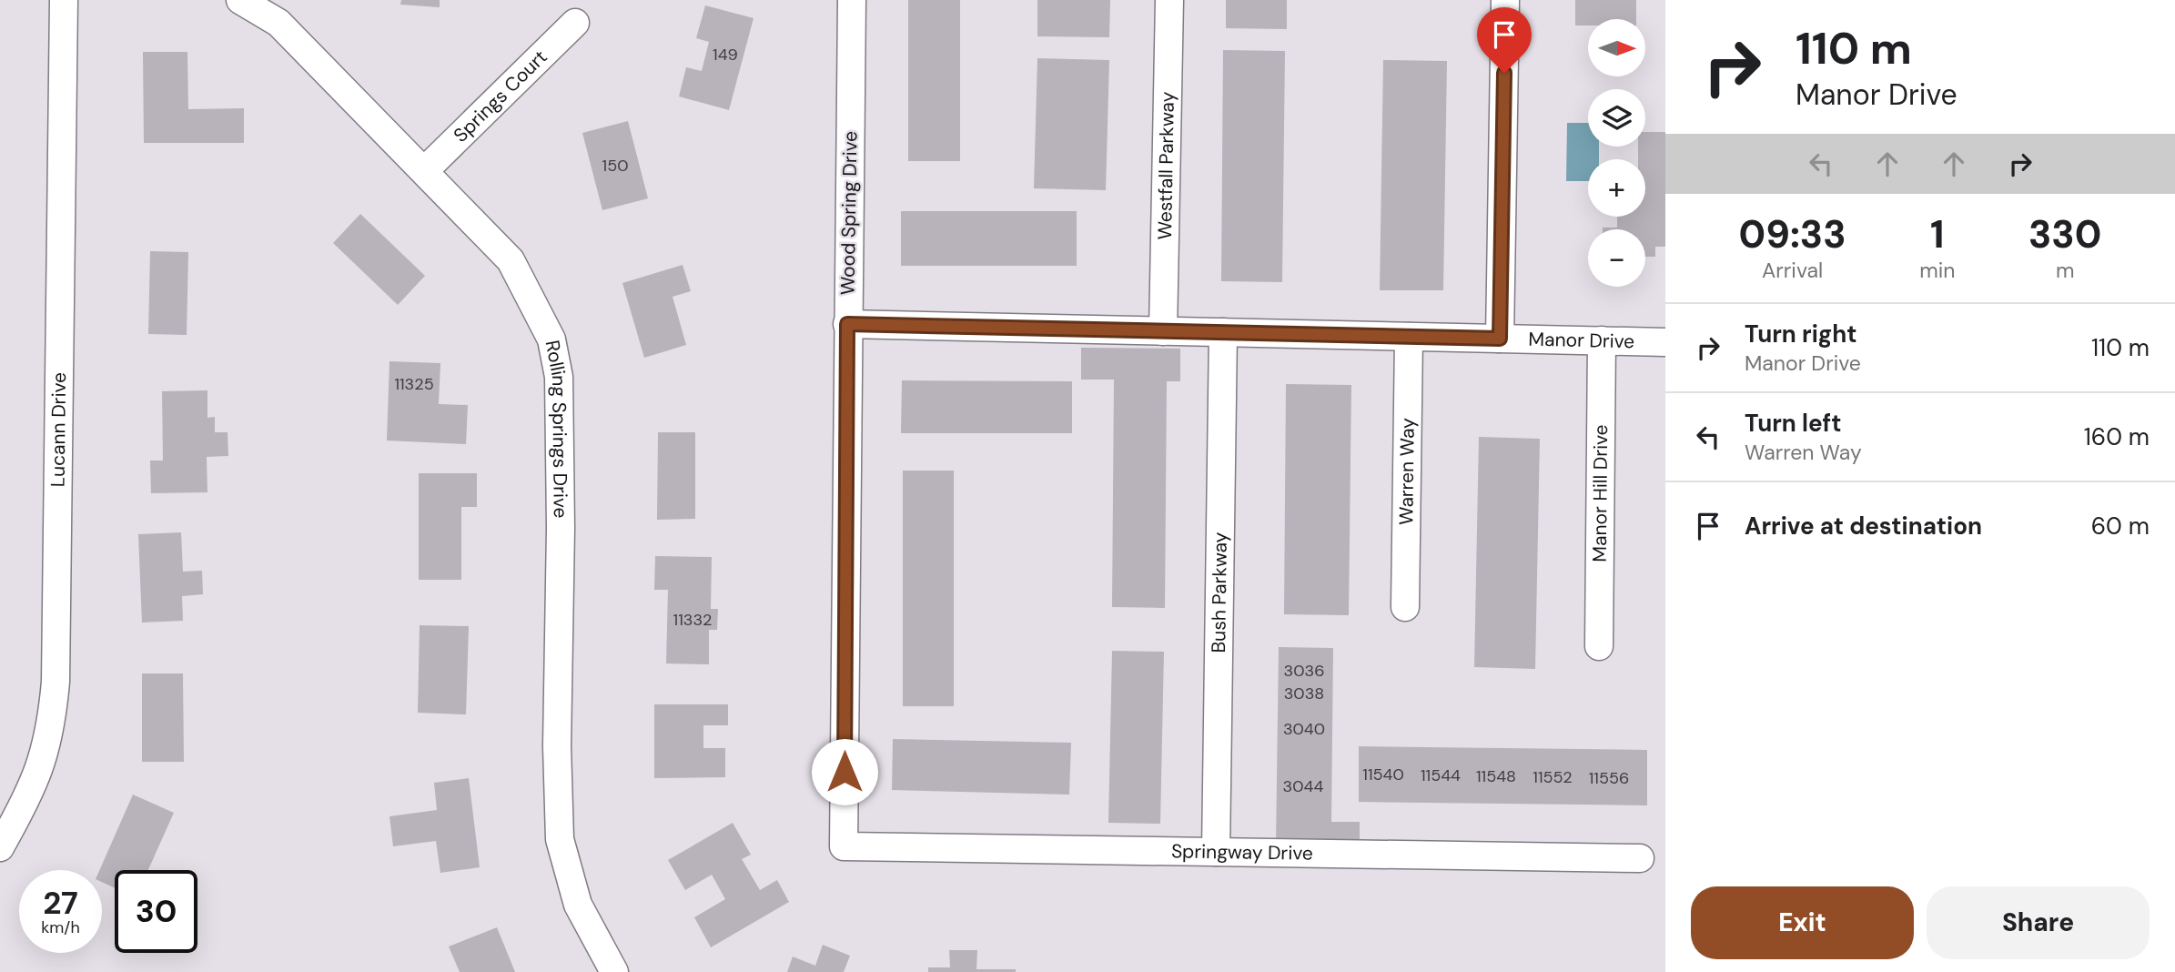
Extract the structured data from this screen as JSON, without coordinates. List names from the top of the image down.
{
  "streets": {
    "street": [
      "Springs Court",
      "Westfall Parkway",
      "Wood Spring Drive",
      "Manor Drive",
      "Lucann Drive",
      "Rolling Springs Drive",
      "Warren Way",
      "Manor Hill Drive",
      "Bush Parkway",
      "Springway Drive"
    ]
  },
  "crossings": [
    ["Springs Court", "Rolling Springs Drive"],
    ["Westfall Parkway", "Manor Drive"],
    ["Wood Spring Drive", "Manor Drive"],
    ["Wood Spring Drive", "Springway Drive"],
    ["Manor Drive", "Warren Way"],
    ["Manor Drive", "Manor Hill Drive"],
    ["Manor Drive", "Bush Parkway"],
    ["Bush Parkway", "Springway Drive"]
  ],
  "house_numbers": [
    "149",
    "150",
    "11325",
    "11332",
    "3036",
    "3038",
    "3040",
    "11540",
    "11544",
    "11548",
    "11552",
    "11556",
    "3044"
  ],
  "north": "right",
  "page": {
    "turn": ["110 m", "Manor Drive"],
    "map_buttons": ["+", "−"],
    "eta": [
      "09:33",
      "Arrival",
      "1",
      "min",
      "330",
      "m"
    ],
    "list": [
      {
        "name": "Turn right",
        "note": "Manor Drive",
        "value": "110 m"
      },
      {
        "name": "Turn left",
        "note": "Warren Way",
        "value": "160 m"
      },
      {
        "name": "Arrive at destination",
        "value": "60 m"
      }
    ],
    "speed": "27 km/h",
    "limit": "30",
    "buttons": ["Exit", "Share"]
  }
}
